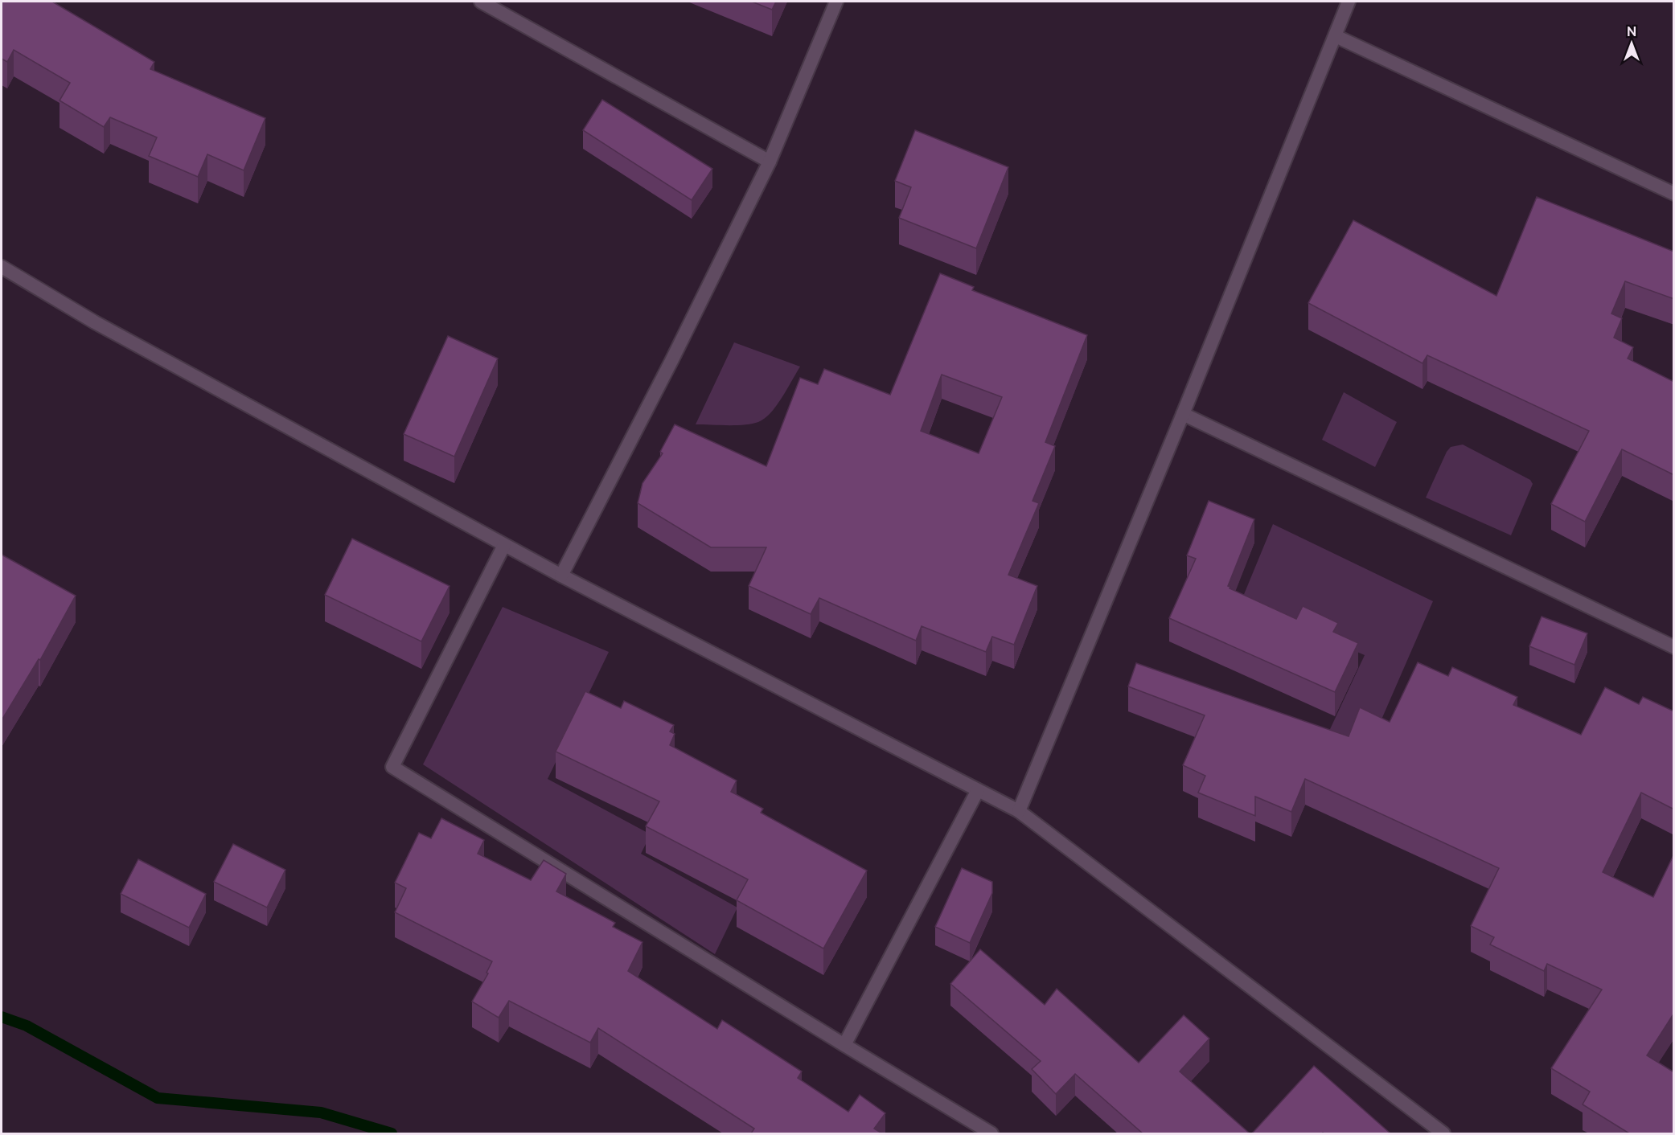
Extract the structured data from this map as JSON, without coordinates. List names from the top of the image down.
{
  "north": "top"
}
